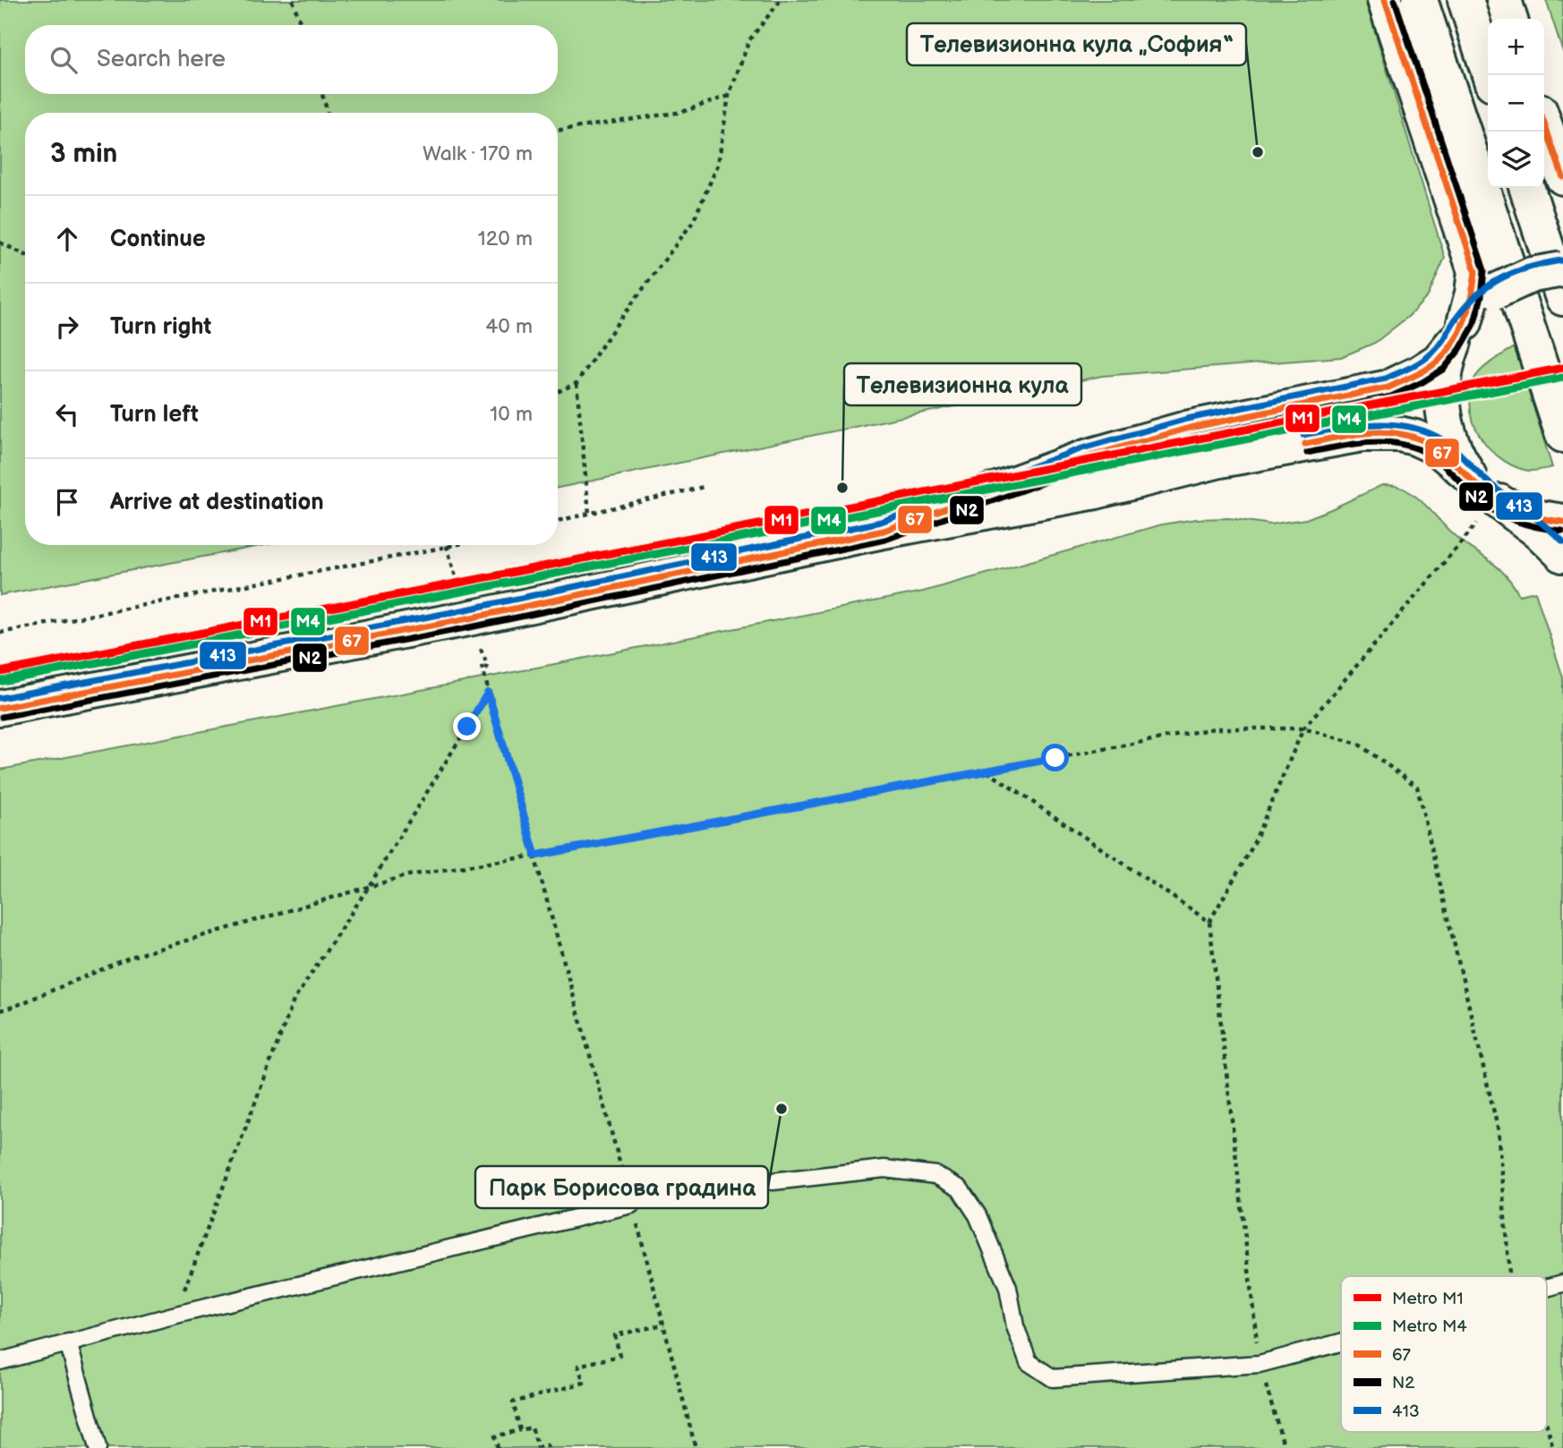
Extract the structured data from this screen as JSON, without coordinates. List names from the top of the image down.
{
  "places": ["Телевизионна кула „София“", "Телевизионна кула", "Парк Борисова градина"],
  "lines": [
    "transit line 67",
    "transit line N2",
    "transit line 413",
    "metro line M1",
    "metro line M4"
  ],
  "legend": [
    "Metro M1",
    "Metro M4",
    "67",
    "N2",
    "413"
  ],
  "page": {
    "map_buttons": ["+", "−"],
    "search": "Search here",
    "heading": ["3 min", "Walk · 170 m"],
    "list": [
      ["Continue", "120 m"],
      ["Turn right", "40 m"],
      ["Turn left", "10 m"],
      "Arrive at destination"
    ]
  }
}
